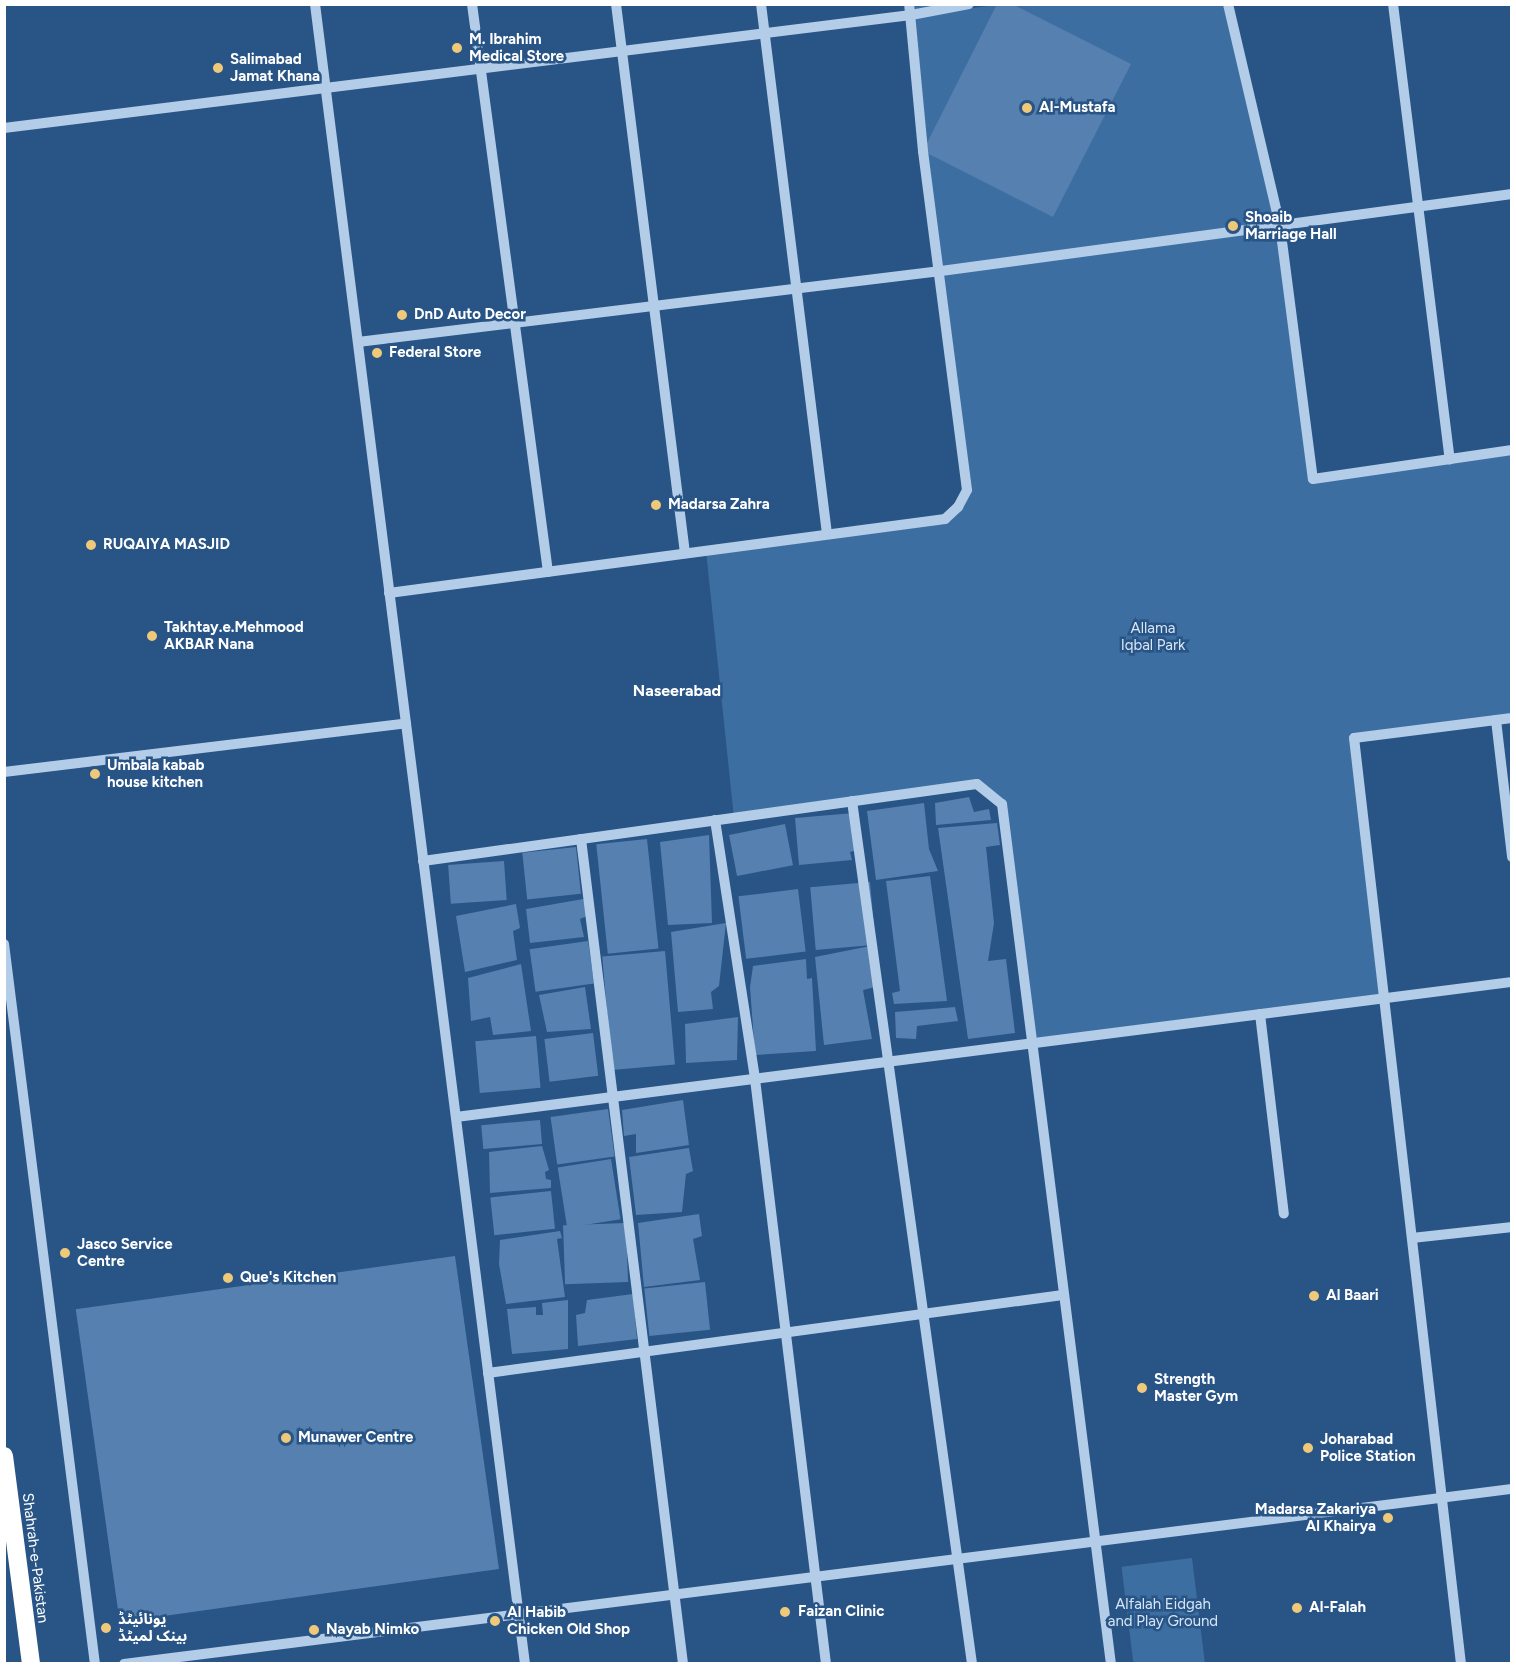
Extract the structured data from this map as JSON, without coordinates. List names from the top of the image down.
{
  "streets": {
    "highway": ["Shahrah-e-Pakistan"]
  },
  "districts": ["Naseerabad"],
  "parks": ["Allama Iqbal Park", "Alfalah Eidgah and Play Ground"],
  "places": [
    "M. Ibrahim Medical Store",
    "Salimabad Jamat Khana",
    "Al-Mustafa",
    "Shoaib Marriage Hall",
    "DnD Auto Decor",
    "Federal Store",
    "Madarsa Zahra",
    "RUQAIYA MASJID",
    "Takhtay.e.Mehmood AKBAR Nana",
    "Umbala kabab house kitchen",
    "Jasco Service Centre",
    "Que's Kitchen",
    "Al Baari",
    "Strength Master Gym",
    "Munawer Centre",
    "Joharabad Police Station",
    "Madarsa Zakariya Al Khairya",
    "Al-Falah",
    "Faizan Clinic",
    "Al Habib Chicken Old Shop",
    "یونائیٹڈ بینک لمیٹڈ",
    "Nayab Nimko"
  ]
}
